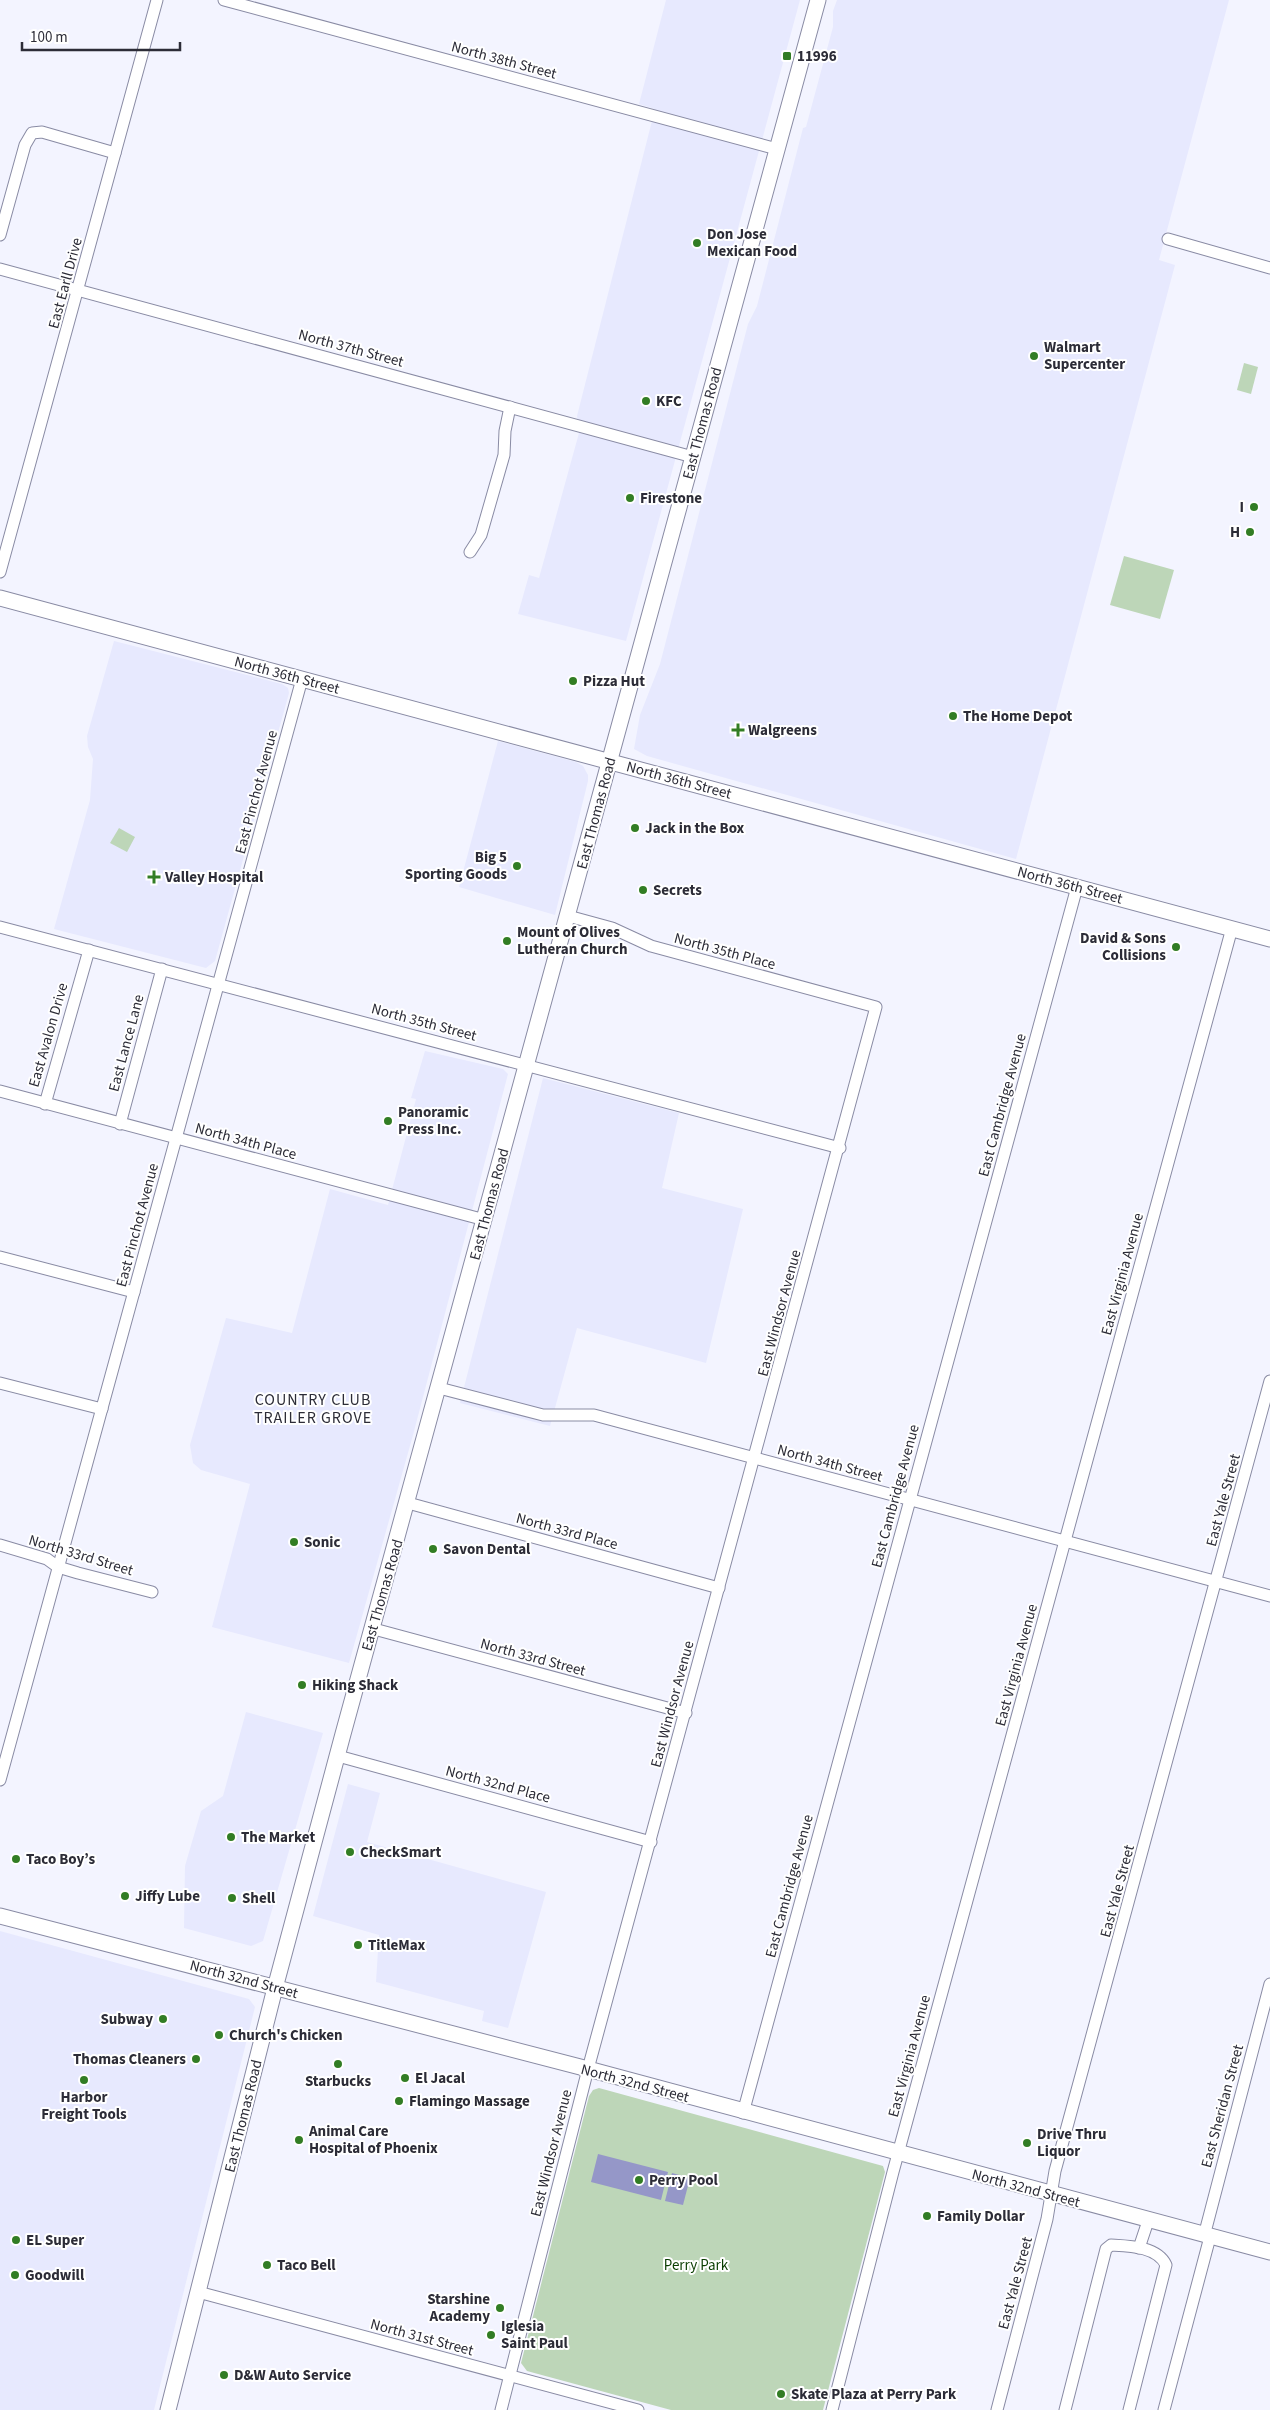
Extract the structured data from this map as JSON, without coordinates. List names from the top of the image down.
{
  "streets": {
    "main road": ["East Thomas Road", "North 36th Street", "North 32nd Street"],
    "street": [
      "North 38th Street",
      "East Earll Drive",
      "North 37th Street",
      "East Pinchot Avenue",
      "North 35th Place",
      "North 35th Street",
      "East Avalon Drive",
      "East Lance Lane",
      "East Cambridge Avenue",
      "North 34th Place",
      "East Virginia Avenue",
      "East Windsor Avenue",
      "North 34th Street",
      "East Yale Street",
      "North 33rd Place",
      "North 33rd Street",
      "North 32nd Place",
      "East Sheridan Street",
      "North 31st Street"
    ]
  },
  "crossings": [
    ["North 38th Street", "East Thomas Road"],
    ["East Earll Drive", "North 37th Street"],
    ["North 37th Street", "East Thomas Road"],
    ["East Thomas Road", "North 36th Street"],
    ["East Thomas Road", "North 35th Place"],
    ["East Thomas Road", "North 35th Street"],
    ["East Thomas Road", "North 34th Place"],
    ["East Thomas Road", "North 34th Street"],
    ["East Thomas Road", "North 33rd Place"],
    ["East Thomas Road", "North 33rd Street"],
    ["East Thomas Road", "North 32nd Place"],
    ["East Thomas Road", "North 32nd Street"],
    ["East Thomas Road", "North 31st Street"],
    ["North 36th Street", "East Pinchot Avenue"],
    ["North 36th Street", "East Cambridge Avenue"],
    ["North 36th Street", "East Virginia Avenue"],
    ["East Pinchot Avenue", "North 35th Street"],
    ["East Pinchot Avenue", "North 34th Place"],
    ["East Pinchot Avenue", "North 33rd Street"],
    ["North 35th Place", "East Windsor Avenue"],
    ["North 35th Street", "East Avalon Drive"],
    ["North 35th Street", "East Lance Lane"],
    ["North 35th Street", "East Windsor Avenue"],
    ["East Avalon Drive", "North 34th Place"],
    ["East Lance Lane", "North 34th Place"],
    ["East Cambridge Avenue", "North 34th Street"],
    ["East Cambridge Avenue", "North 32nd Street"],
    ["East Virginia Avenue", "North 34th Street"],
    ["East Virginia Avenue", "North 32nd Street"],
    ["East Windsor Avenue", "North 34th Street"],
    ["East Windsor Avenue", "North 33rd Place"],
    ["East Windsor Avenue", "North 33rd Street"],
    ["East Windsor Avenue", "North 32nd Place"],
    ["East Windsor Avenue", "North 32nd Street"],
    ["East Windsor Avenue", "North 31st Street"],
    ["North 34th Street", "East Yale Street"],
    ["East Yale Street", "North 32nd Street"],
    ["North 32nd Street", "East Sheridan Street"]
  ],
  "districts": ["COUNTRY CLUB TRAILER GROVE"],
  "parks": ["Perry Park"],
  "places": {
    "transit": ["11996"],
    "other": [
      "Don Jose Mexican Food",
      "Walmart Supercenter",
      "KFC",
      "Firestone",
      "I",
      "H",
      "Pizza Hut",
      "The Home Depot",
      "Jack in the Box",
      "Big 5 Sporting Goods",
      "Secrets",
      "Mount of Olives Lutheran Church",
      "David & Sons Collisions",
      "Panoramic Press Inc.",
      "Sonic",
      "Savon Dental",
      "Hiking Shack",
      "The Market",
      "CheckSmart",
      "Taco Boy’s",
      "Jiffy Lube",
      "Shell",
      "TitleMax",
      "Subway",
      "Church's Chicken",
      "Thomas Cleaners",
      "Starbucks",
      "El Jacal",
      "Harbor Freight Tools",
      "Flamingo Massage",
      "Animal Care Hospital of Phoenix",
      "Drive Thru Liquor",
      "Perry Pool",
      "Family Dollar",
      "EL Super",
      "Taco Bell",
      "Goodwill",
      "Starshine Academy",
      "Iglesia Saint Paul",
      "D&W Auto Service",
      "Skate Plaza at Perry Park"
    ],
    "health": ["Walgreens", "Valley Hospital"]
  },
  "scale_bar": "100 m"
}
